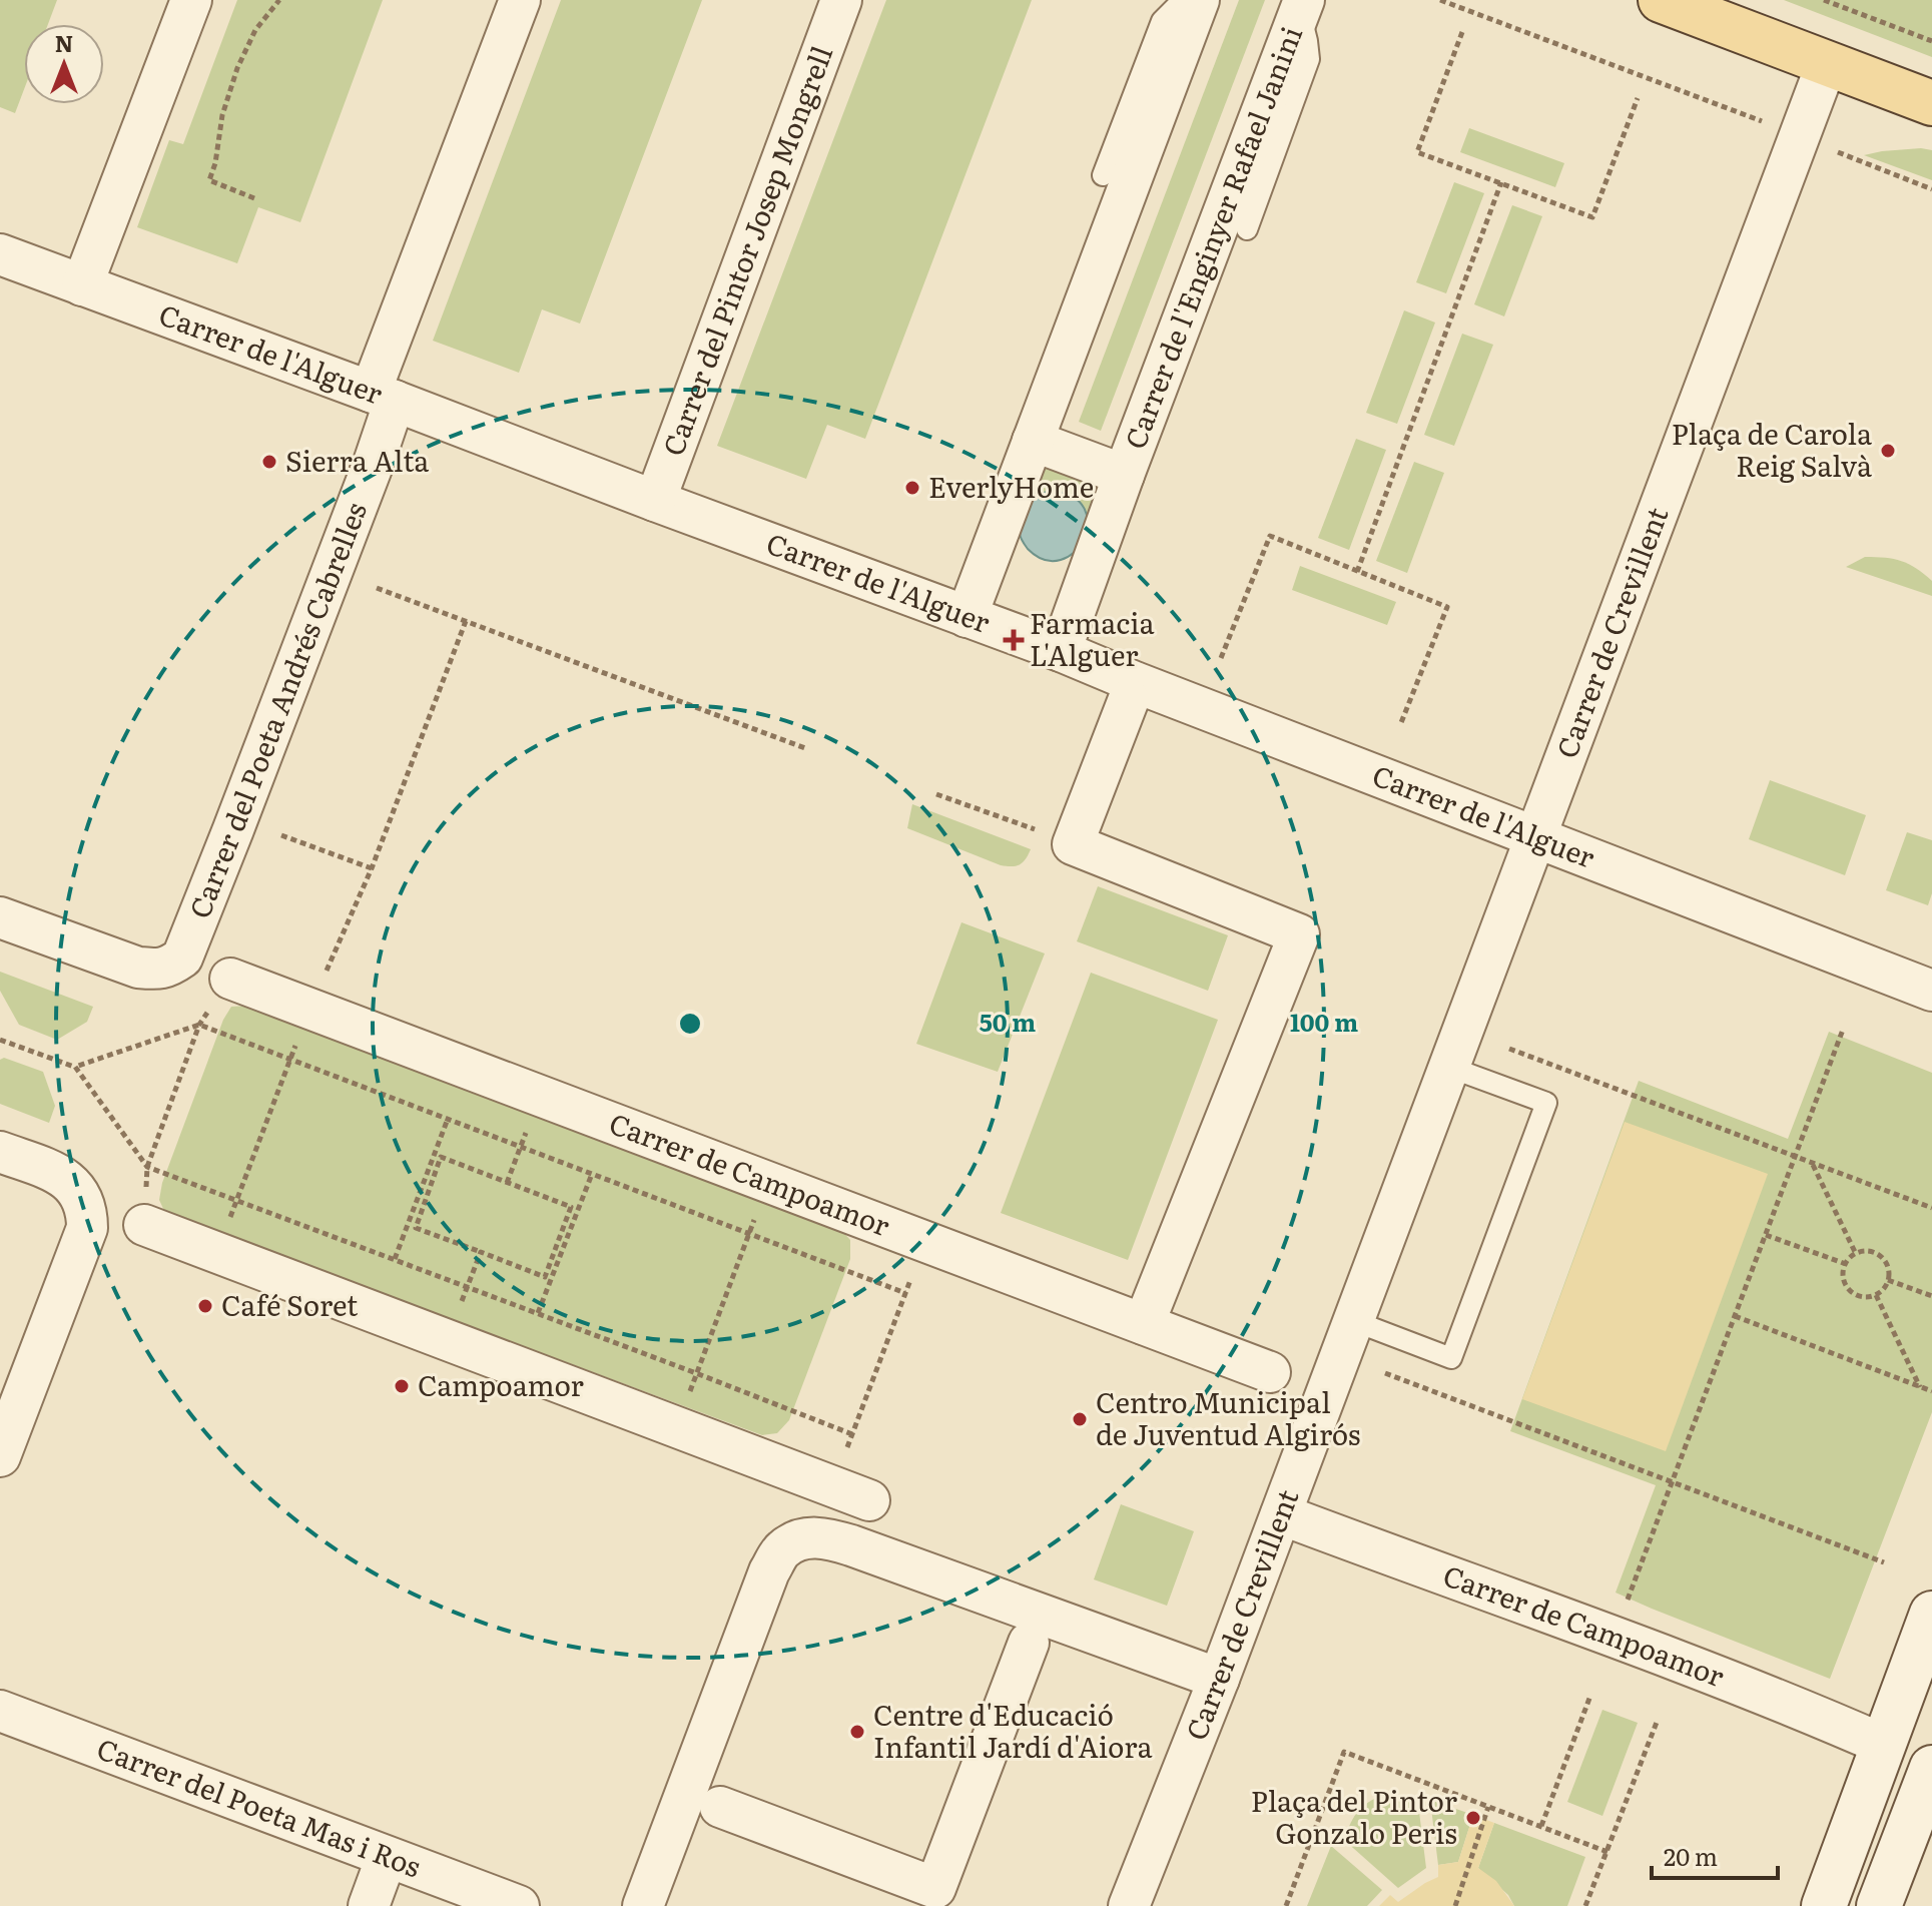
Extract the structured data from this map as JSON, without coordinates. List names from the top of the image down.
{
  "streets": {
    "street": [
      "Carrer de l'Enginyer Rafael Janini",
      "Carrer del Pintor Josep Mongrell",
      "Carrer de l'Alguer",
      "Carrer de Crevillent",
      "Carrer del Poeta Andrés Cabrelles",
      "Carrer de Campoamor",
      "Carrer del Poeta Mas i Ros"
    ]
  },
  "crossings": [
    ["Carrer de l'Enginyer Rafael Janini", "Carrer de l'Alguer"],
    ["Carrer del Pintor Josep Mongrell", "Carrer de l'Alguer"],
    ["Carrer de l'Alguer", "Carrer de Crevillent"],
    ["Carrer de l'Alguer", "Carrer del Poeta Andrés Cabrelles"],
    ["Carrer de Crevillent", "Carrer de Campoamor"]
  ],
  "places": {
    "other": [
      "Plaça de Carola Reig Salvà",
      "Sierra Alta",
      "EverlyHome",
      "Café Soret",
      "Campoamor",
      "Centro Municipal de Juventud Algirós",
      "Centre d'Educació Infantil Jardí d'Aiora",
      "Plaça del Pintor Gonzalo Peris"
    ],
    "health": ["Farmacia L'Alguer"]
  },
  "scale_bar": "20 m",
  "north": "top",
  "rings": ["50 m", "100 m"]
}
